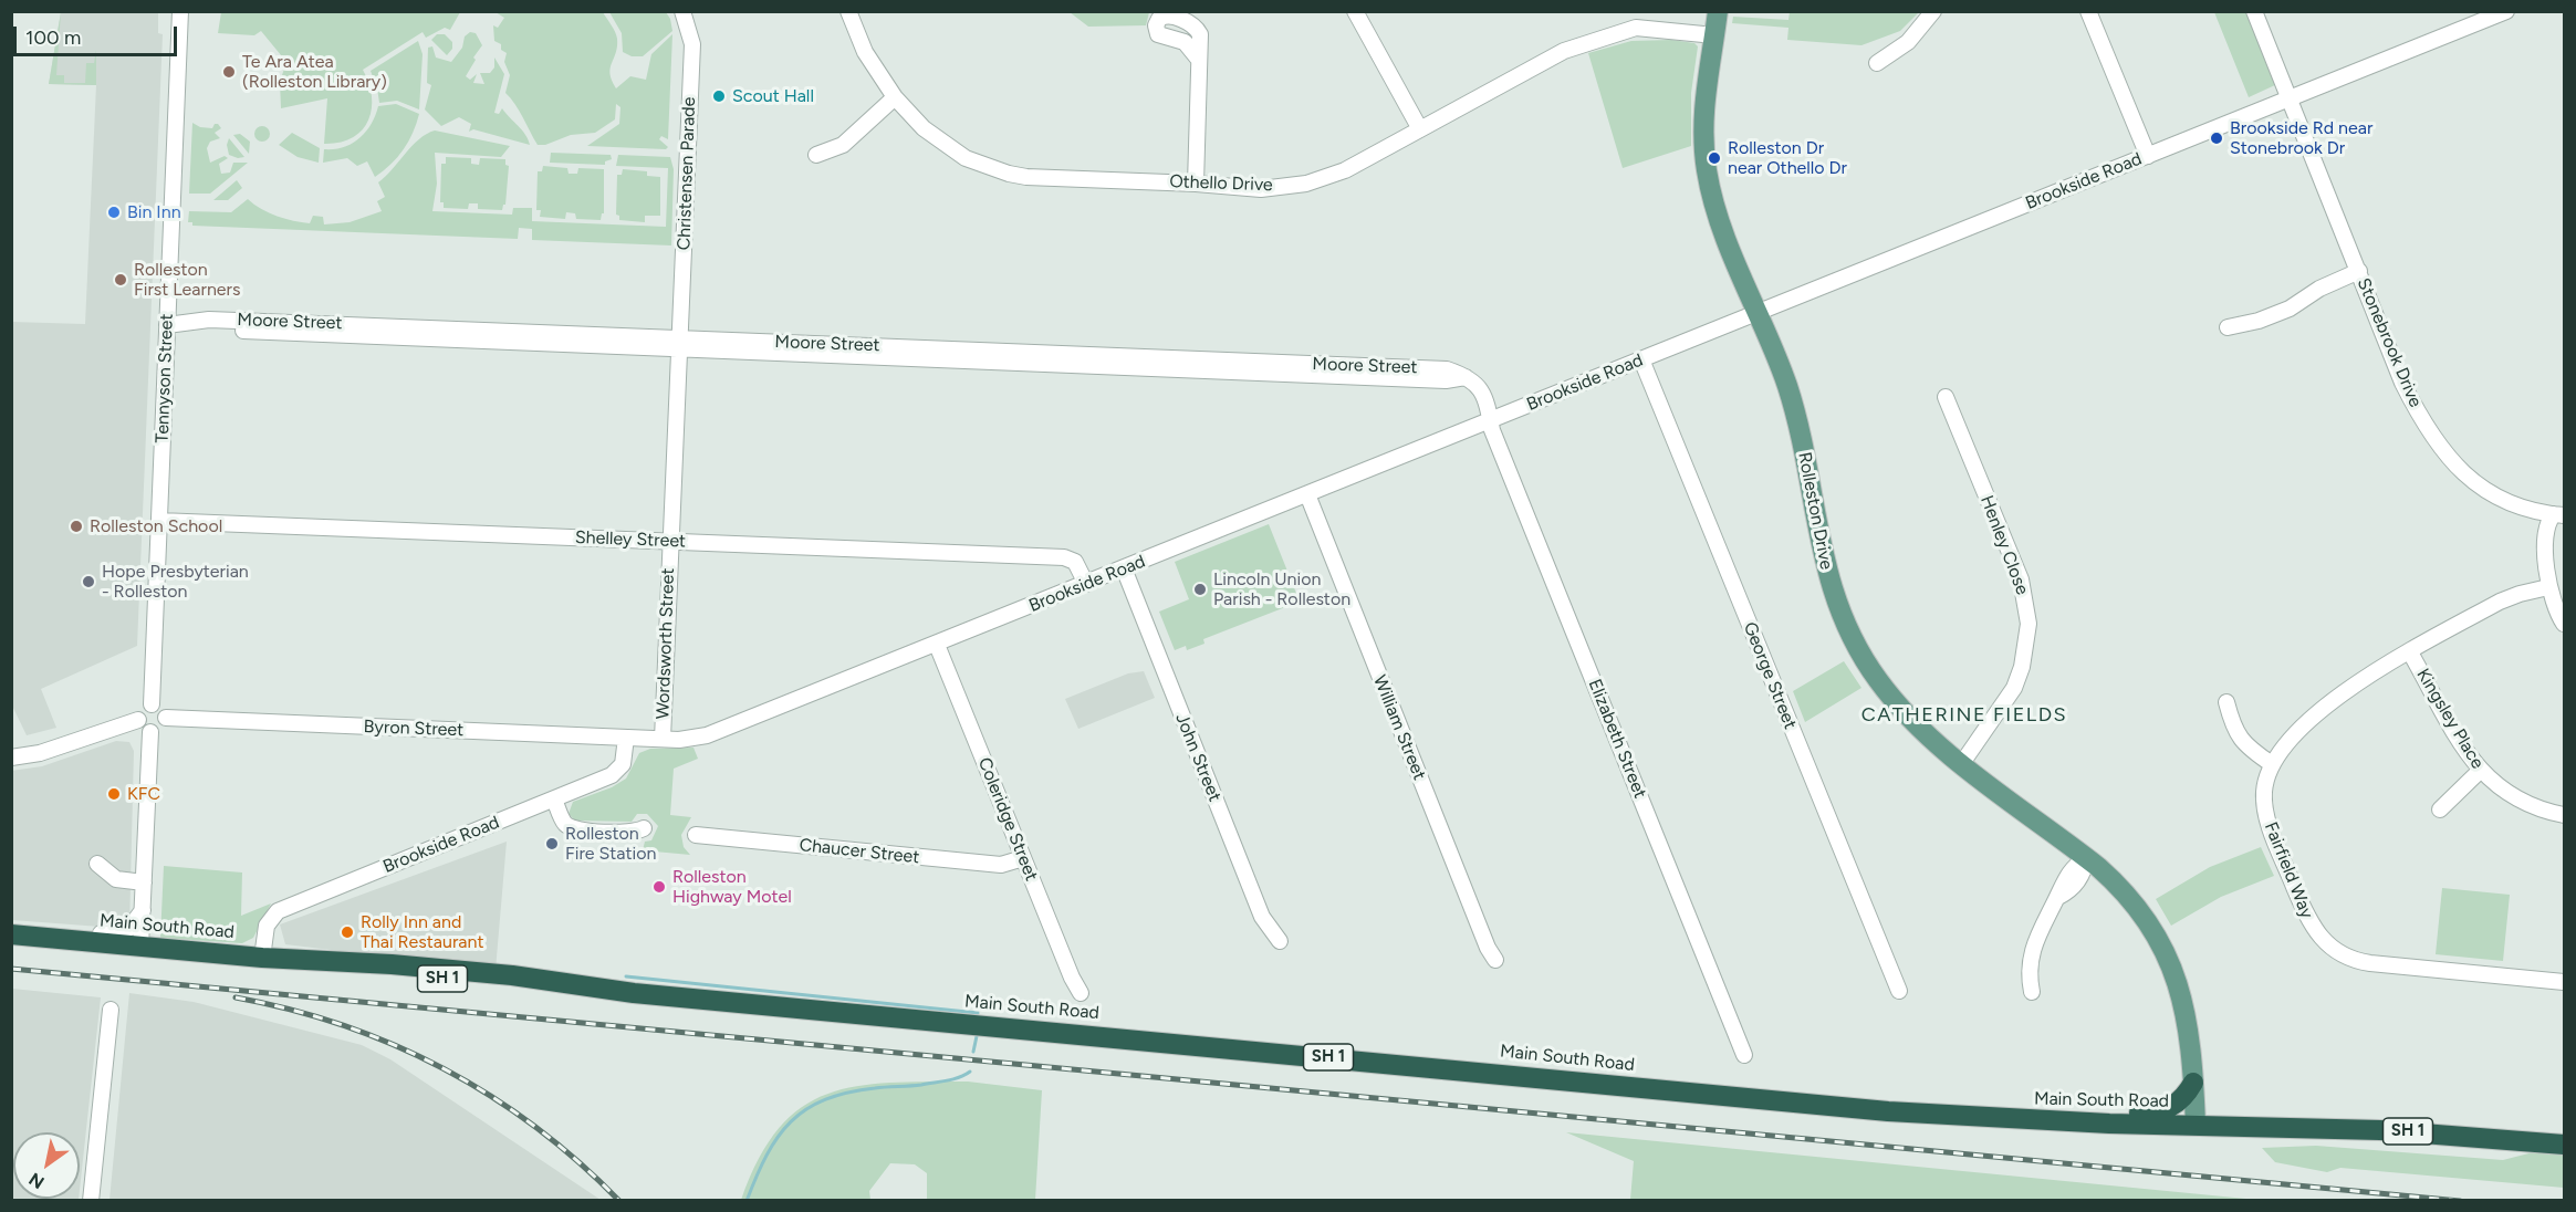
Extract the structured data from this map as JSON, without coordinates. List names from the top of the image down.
{
  "streets": {
    "highway": ["Main South Road", "SH 1"],
    "main road": ["Rolleston Drive"],
    "street": [
      "Christensen Parade",
      "Brookside Road",
      "Othello Drive",
      "Moore Street",
      "Stonebrook Drive",
      "Tennyson Street",
      "Shelley Street",
      "Henley Close",
      "Wordsworth Street",
      "George Street",
      "Kingsley Place",
      "William Street",
      "Byron Street",
      "Elizabeth Street",
      "John Street",
      "Coleridge Street",
      "Chaucer Street",
      "Fairfield Way"
    ]
  },
  "crossings": [
    ["Christensen Parade", "Moore Street"],
    ["Christensen Parade", "Wordsworth Street"],
    ["Brookside Road", "Moore Street"],
    ["Brookside Road", "Stonebrook Drive"],
    ["Brookside Road", "Rolleston Drive"],
    ["Brookside Road", "Shelley Street"],
    ["Brookside Road", "Wordsworth Street"],
    ["Brookside Road", "George Street"],
    ["Brookside Road", "William Street"],
    ["Brookside Road", "Byron Street"],
    ["Brookside Road", "Elizabeth Street"],
    ["Brookside Road", "John Street"],
    ["Brookside Road", "Coleridge Street"],
    ["Brookside Road", "Main South Road"],
    ["Othello Drive", "Rolleston Drive"],
    ["Moore Street", "Tennyson Street"],
    ["Moore Street", "Wordsworth Street"],
    ["Moore Street", "Elizabeth Street"],
    ["Tennyson Street", "Shelley Street"],
    ["Tennyson Street", "Byron Street"],
    ["Rolleston Drive", "Henley Close"],
    ["Rolleston Drive", "Main South Road"],
    ["Shelley Street", "Wordsworth Street"],
    ["Wordsworth Street", "Byron Street"],
    ["Kingsley Place", "Fairfield Way"],
    ["Coleridge Street", "Chaucer Street"]
  ],
  "districts": ["CATHERINE FIELDS"],
  "places": [
    "Te Ara Atea (Rolleston Library)",
    "Scout Hall",
    "Brookside Rd near Stonebrook Dr",
    "Rolleston Dr near Othello Dr",
    "Bin Inn",
    "Rolleston First Learners",
    "Rolleston School",
    "Hope Presbyterian - Rolleston",
    "Lincoln Union Parish - Rolleston",
    "KFC",
    "Rolleston Fire Station",
    "Rolleston Highway Motel",
    "Rolly Inn and Thai Restaurant"
  ],
  "scale_bar": "100 m",
  "north": "bottom left"
}
